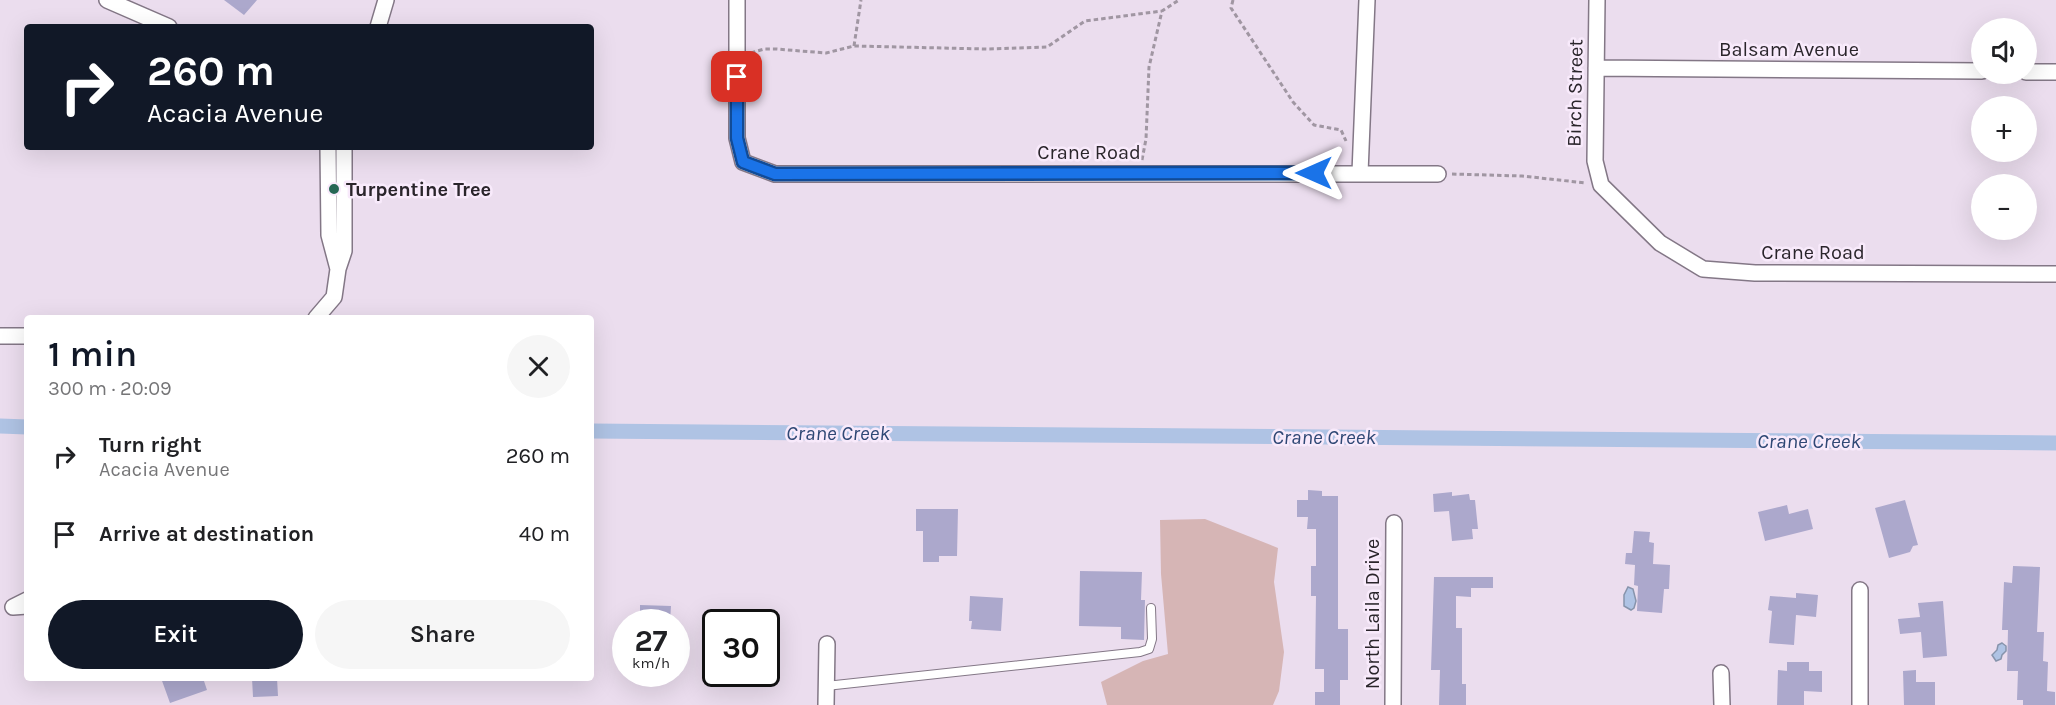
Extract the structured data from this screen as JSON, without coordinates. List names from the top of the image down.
{
  "streets": {
    "street": [
      "Balsam Avenue",
      "Birch Street",
      "Crane Road",
      "North Laila Drive"
    ]
  },
  "crossings": [
    ["Balsam Avenue", "Birch Street"],
    ["Birch Street", "Crane Road"]
  ],
  "water": ["Crane Creek"],
  "places": ["Turpentine Tree"],
  "page": {
    "map_buttons": ["+", "−"],
    "turn": ["260 m", "Acacia Avenue"],
    "heading": ["1 min", "300 m · 20:09"],
    "list": [
      {
        "name": "Turn right",
        "note": "Acacia Avenue",
        "value": "260 m"
      },
      {
        "name": "Arrive at destination",
        "value": "40 m"
      }
    ],
    "buttons": ["Exit", "Share"],
    "speed": "27 km/h",
    "limit": "30"
  }
}
